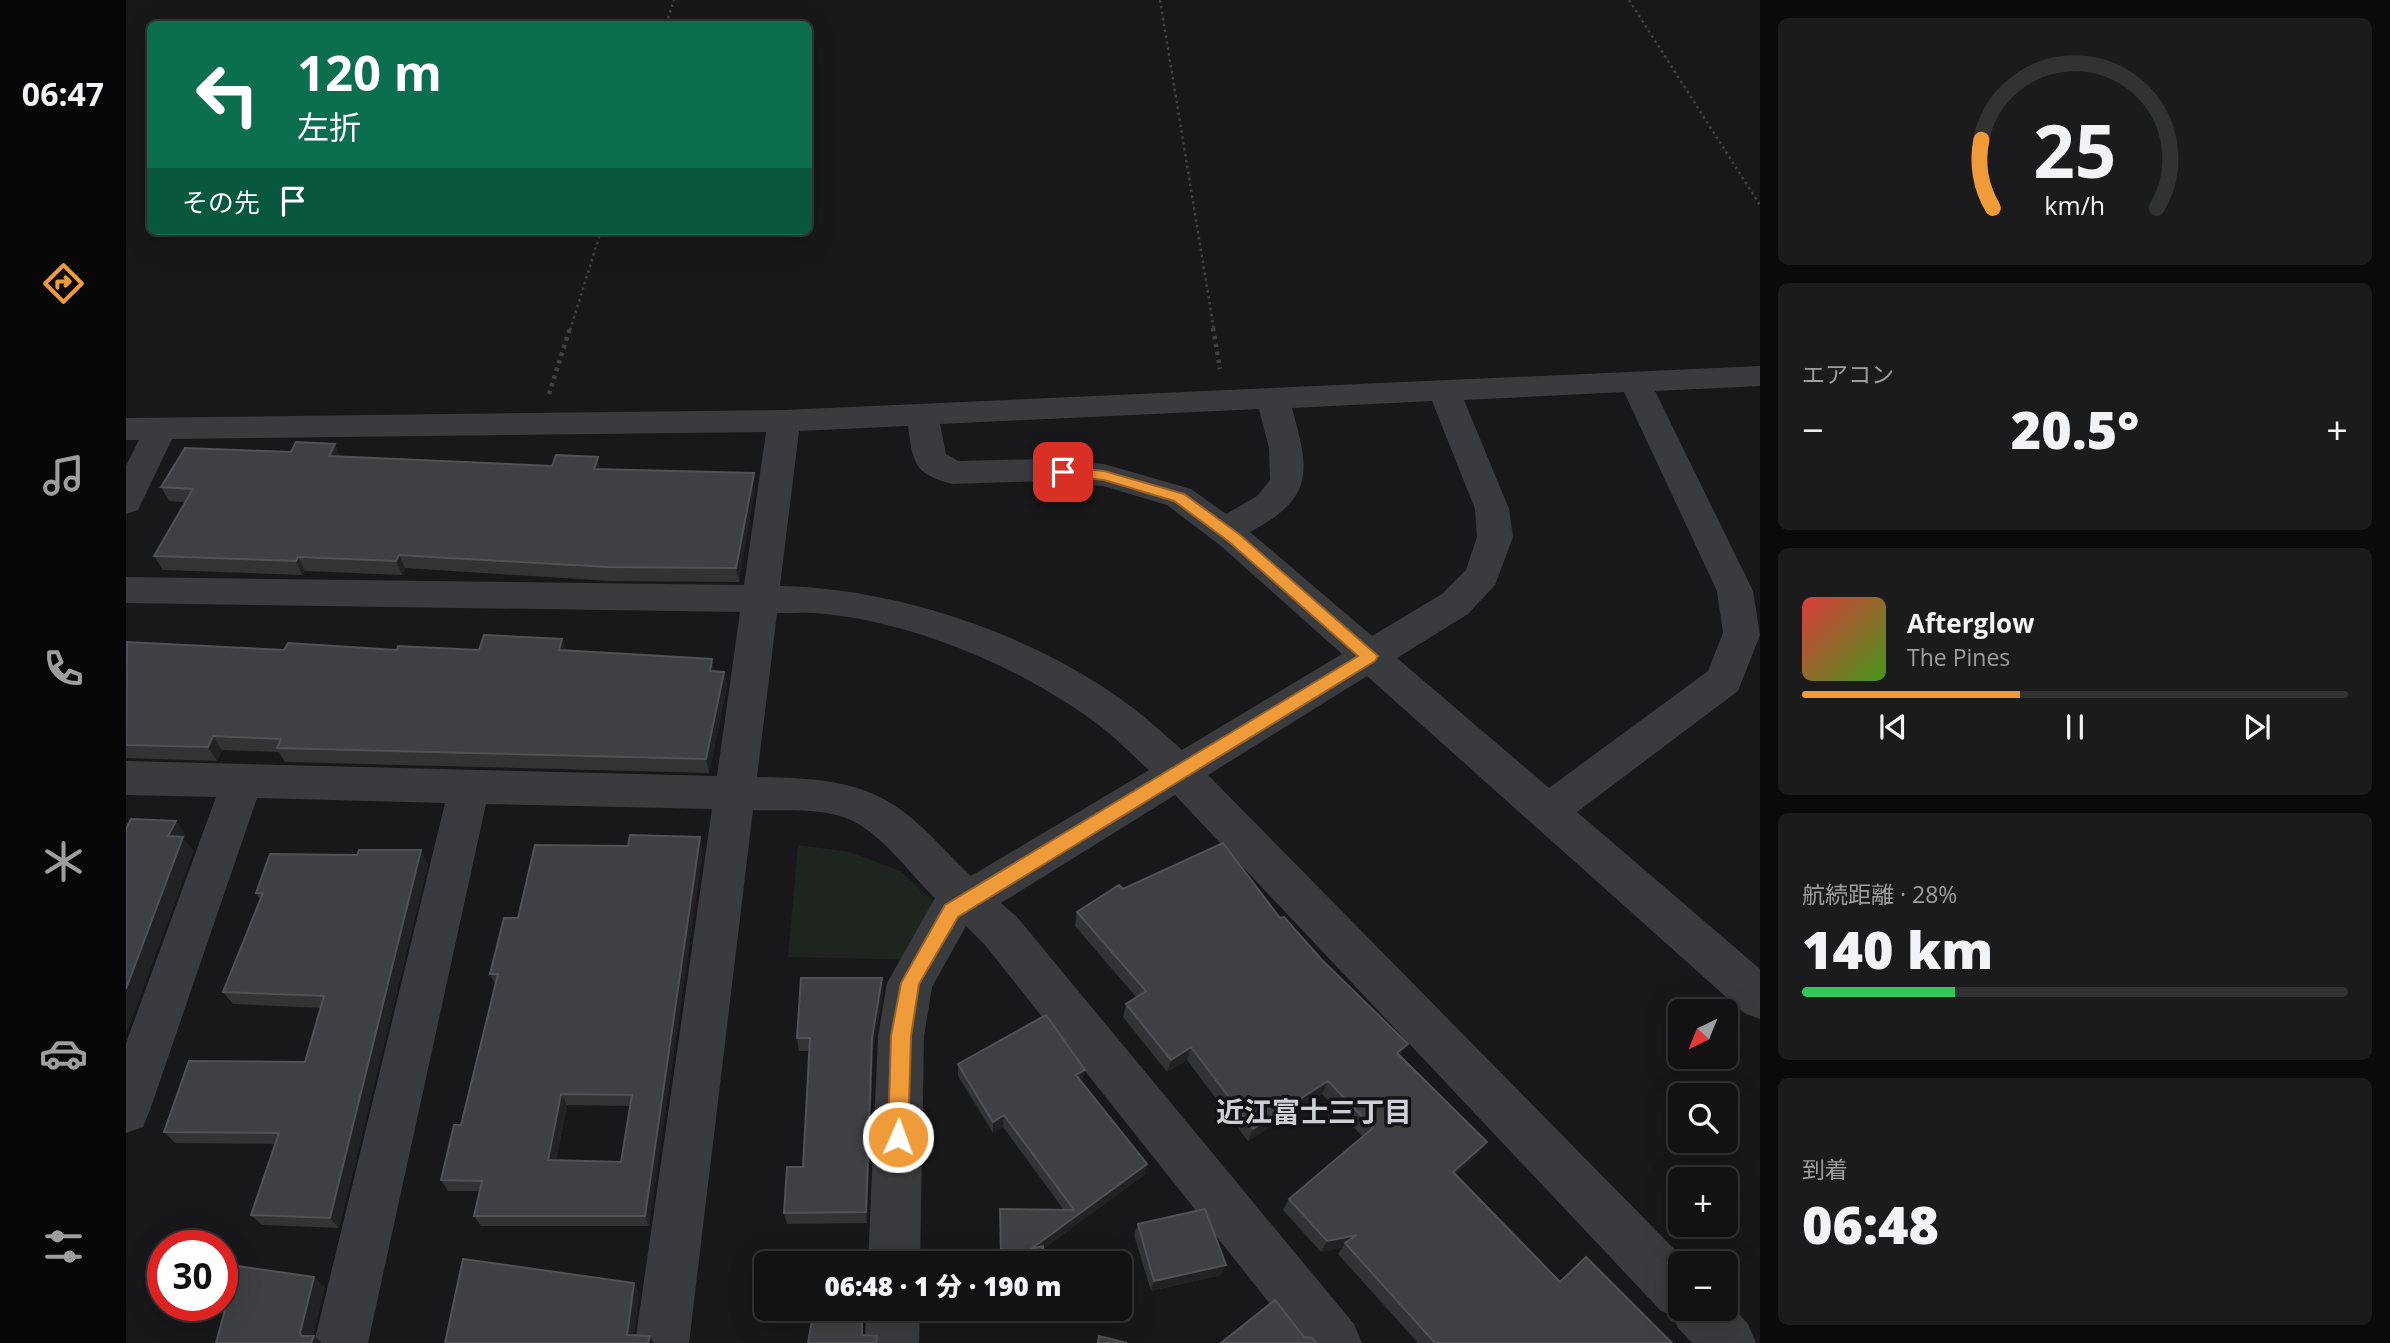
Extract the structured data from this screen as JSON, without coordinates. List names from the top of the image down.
{
  "districts": ["近江富士三丁目"],
  "north": "bottom left",
  "page": {
    "tabs": "06:47",
    "turn": ["120 m", "左折"],
    "then": "その先",
    "tile": [
      "エアコン",
      ["航続距離 · 28%", "140 km"],
      ["到着", "06:48"]
    ],
    "heat": ["−", "20.5°", "+"],
    "song": ["Afterglow", "The Pines"],
    "map_buttons": ["+", "−"],
    "limit": "30",
    "trip": "06:48 · 1 分 · 190 m",
    "gauge": ["25", "km/h"]
  }
}
